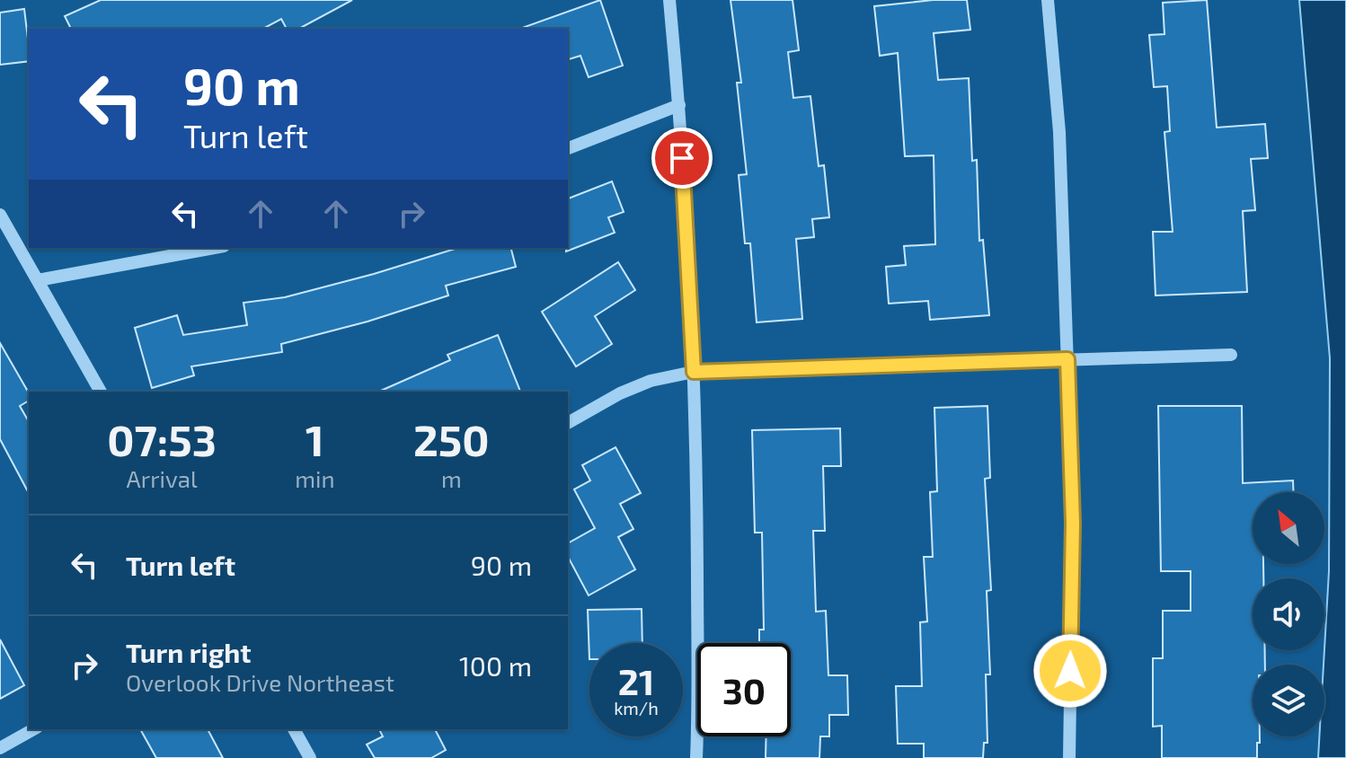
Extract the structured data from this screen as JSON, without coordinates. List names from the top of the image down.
{
  "north": "top left",
  "page": {
    "turn": ["90 m", "Turn left"],
    "eta": [
      "07:53",
      "Arrival",
      "1",
      "min",
      "250",
      "m"
    ],
    "list": [
      {
        "name": "Turn left",
        "value": "90 m"
      },
      {
        "name": "Turn right",
        "note": "Overlook Drive Northeast",
        "value": "100 m"
      }
    ],
    "speed": "21 km/h",
    "limit": "30"
  }
}
